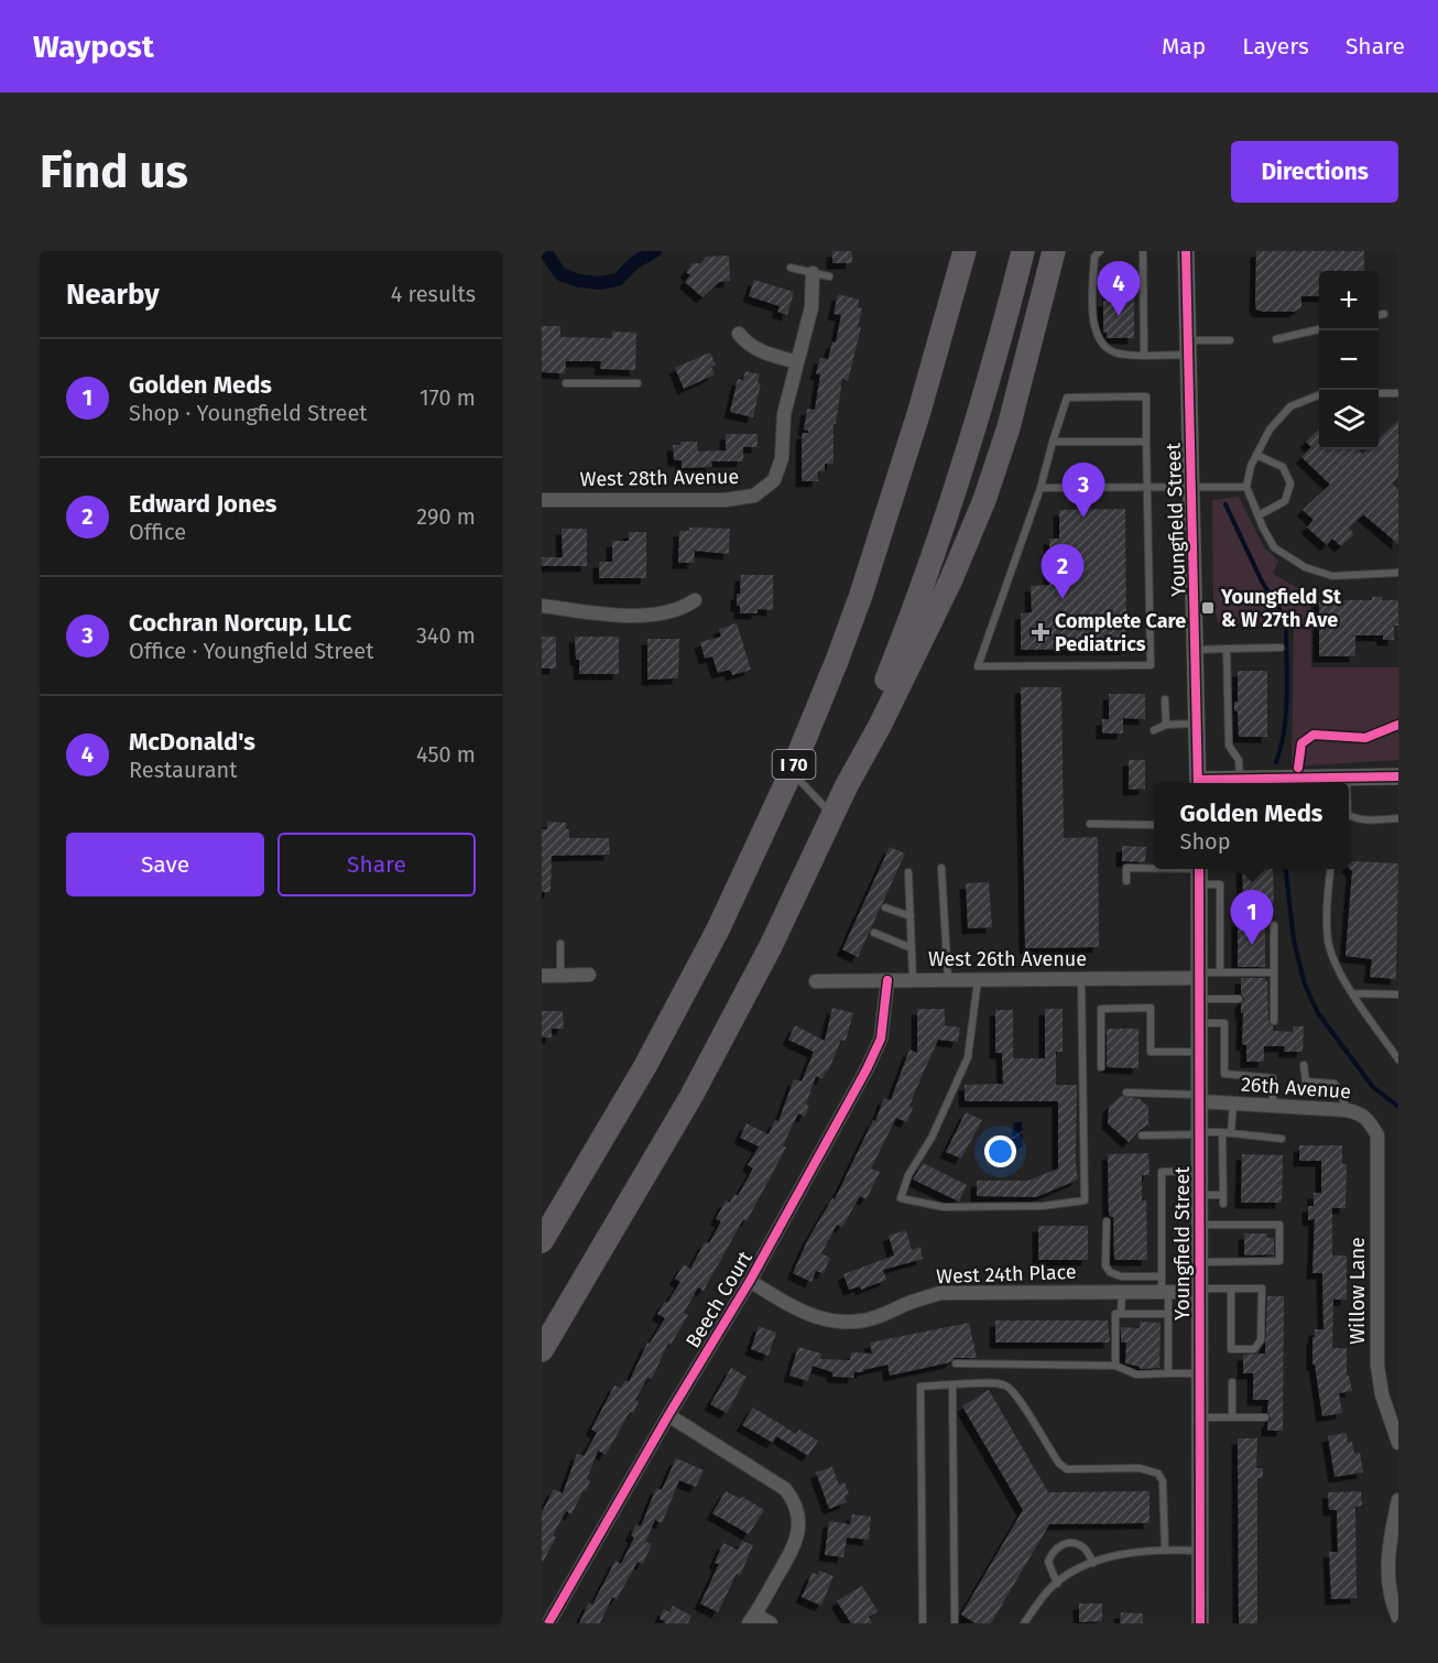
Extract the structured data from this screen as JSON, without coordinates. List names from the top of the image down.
{
  "streets": {
    "highway": ["I 70"],
    "street": [
      "West 28th Avenue",
      "Youngfield Street",
      "West 26th Avenue",
      "26th Avenue",
      "West 24th Place",
      "Willow Lane",
      "Beech Court"
    ]
  },
  "crossings": [
    ["Youngfield Street", "West 26th Avenue"],
    ["Youngfield Street", "26th Avenue"],
    ["Youngfield Street", "West 24th Place"],
    ["West 26th Avenue", "Beech Court"],
    ["26th Avenue", "Willow Lane"],
    ["West 24th Place", "Beech Court"]
  ],
  "places": {
    "transit": ["Youngfield St & W 27th Ave"],
    "health": ["Complete Care Pediatrics"]
  },
  "page": {
    "header": "Waypost",
    "nav": ["Map", "Layers", "Share"],
    "buttons": [
      "Directions",
      ["Save", "Share"]
    ],
    "title": "Find us",
    "heading": ["Nearby", "4 results"],
    "pins": [
      "4",
      "3",
      "2",
      "1"
    ],
    "map_buttons": ["+", "−"],
    "list": [
      {
        "mark": "1",
        "name": "Golden Meds",
        "note": "Shop · Youngfield Street",
        "value": "170 m"
      },
      {
        "mark": "2",
        "name": "Edward Jones",
        "note": "Office",
        "value": "290 m"
      },
      {
        "mark": "3",
        "name": "Cochran Norcup, LLC",
        "note": "Office · Youngfield Street",
        "value": "340 m"
      },
      {
        "mark": "4",
        "name": "McDonald's",
        "note": "Restaurant",
        "value": "450 m"
      }
    ],
    "popup": ["Golden Meds", "Shop"]
  }
}
